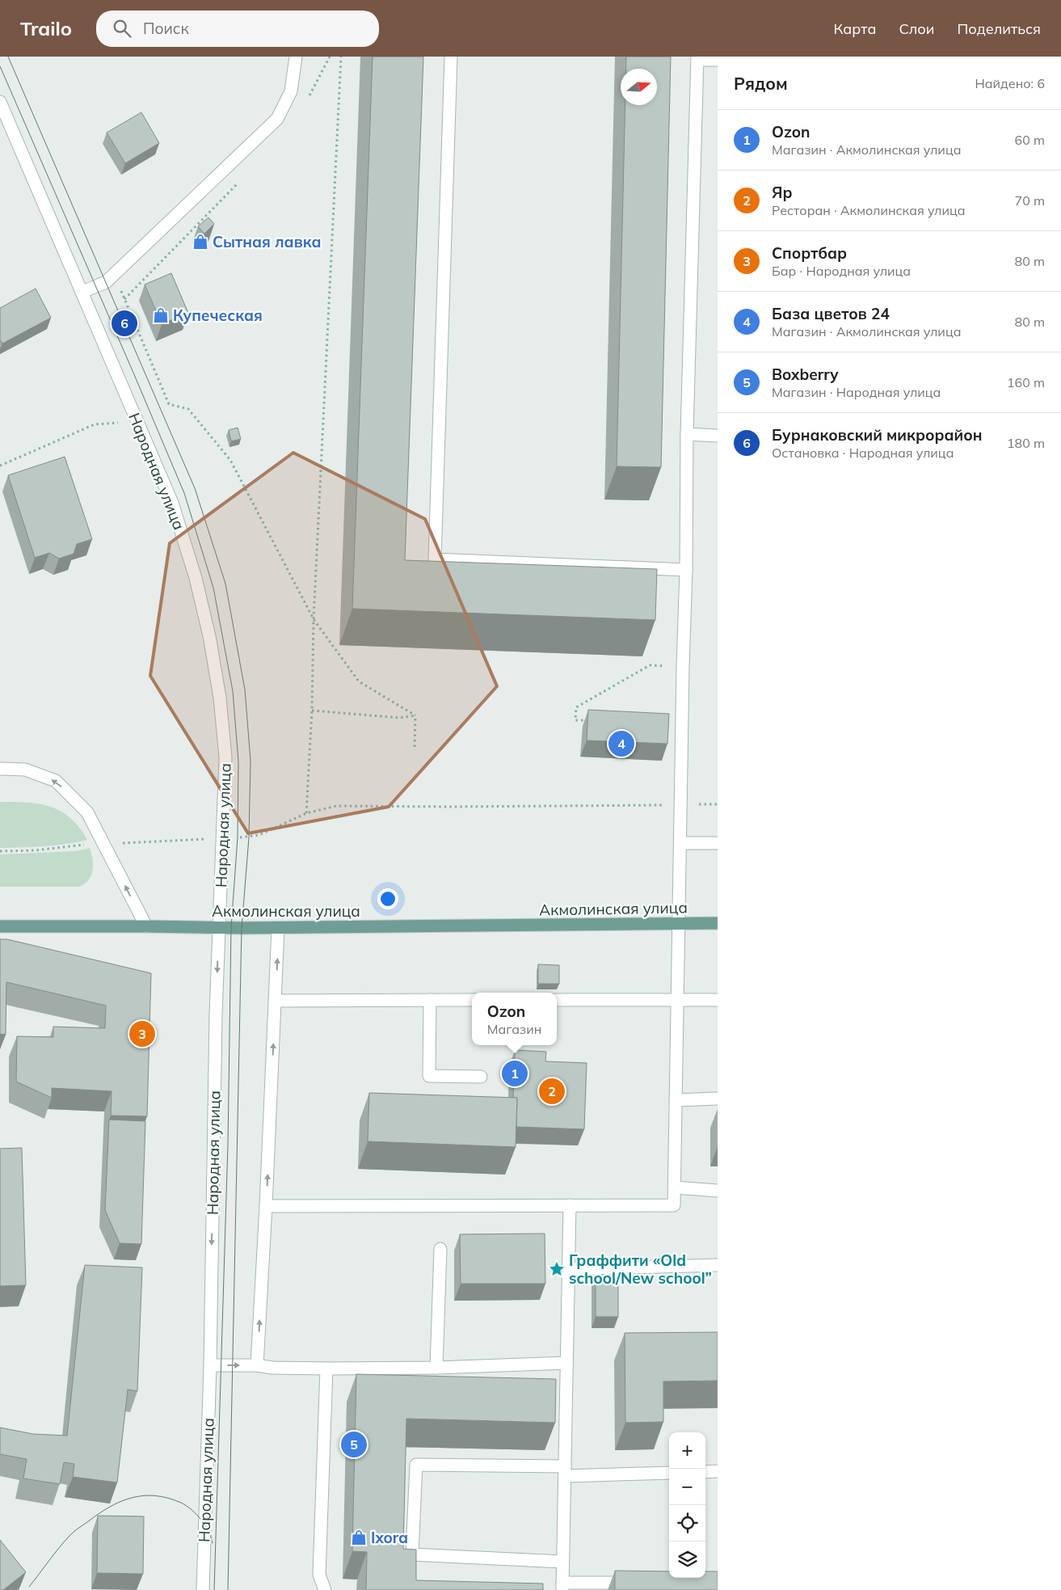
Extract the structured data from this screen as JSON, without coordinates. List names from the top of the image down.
{
  "streets": {
    "main road": ["Акмолинская улица"],
    "street": ["Народная улица"]
  },
  "crossings": [
    ["Народная улица", "Акмолинская улица"]
  ],
  "places": {
    "shop": ["Сытная лавка", "Купеческая", "Ixora"],
    "place": ["Граффити «Old school/New school”"]
  },
  "north": "right",
  "page": {
    "header": "Trailo",
    "search": "Поиск",
    "nav": ["Карта", "Слои", "Поделиться"],
    "heading": ["Рядом", "Найдено: 6"],
    "list": [
      {
        "mark": "1",
        "name": "Ozon",
        "note": "Магазин · Акмолинская улица",
        "value": "60 m"
      },
      {
        "mark": "2",
        "name": "Яр",
        "note": "Ресторан · Акмолинская улица",
        "value": "70 m"
      },
      {
        "mark": "3",
        "name": "Спортбар",
        "note": "Бар · Народная улица",
        "value": "80 m"
      },
      {
        "mark": "4",
        "name": "База цветов 24",
        "note": "Магазин · Акмолинская улица",
        "value": "80 m"
      },
      {
        "mark": "5",
        "name": "Boxberry",
        "note": "Магазин · Народная улица",
        "value": "160 m"
      },
      {
        "mark": "6",
        "name": "Бурнаковский микрорайон",
        "note": "Остановка · Народная улица",
        "value": "180 m"
      }
    ],
    "pins": [
      "6",
      "4",
      "3",
      "1",
      "2",
      "5"
    ],
    "popup": ["Ozon", "Магазин"],
    "map_buttons": ["+", "−"]
  }
}
